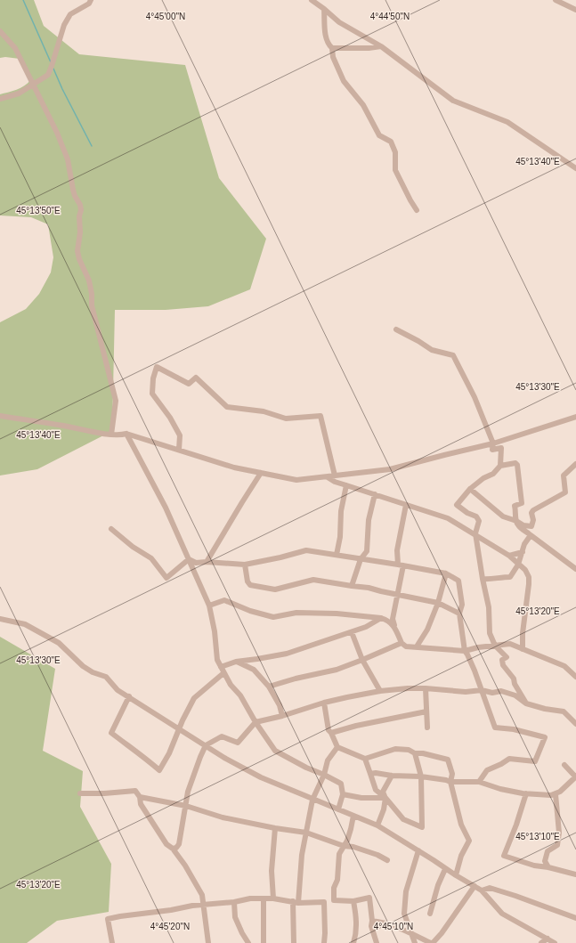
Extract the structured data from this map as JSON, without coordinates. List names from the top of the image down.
{
  "coordinates": [
    "4°45'00\"N",
    "4°44'50\"N",
    "45°13'40\"E",
    "45°13'50\"E",
    "45°13'30\"E",
    "45°13'20\"E",
    "45°13'10\"E",
    "4°45'20\"N",
    "4°45'10\"N"
  ]
}
